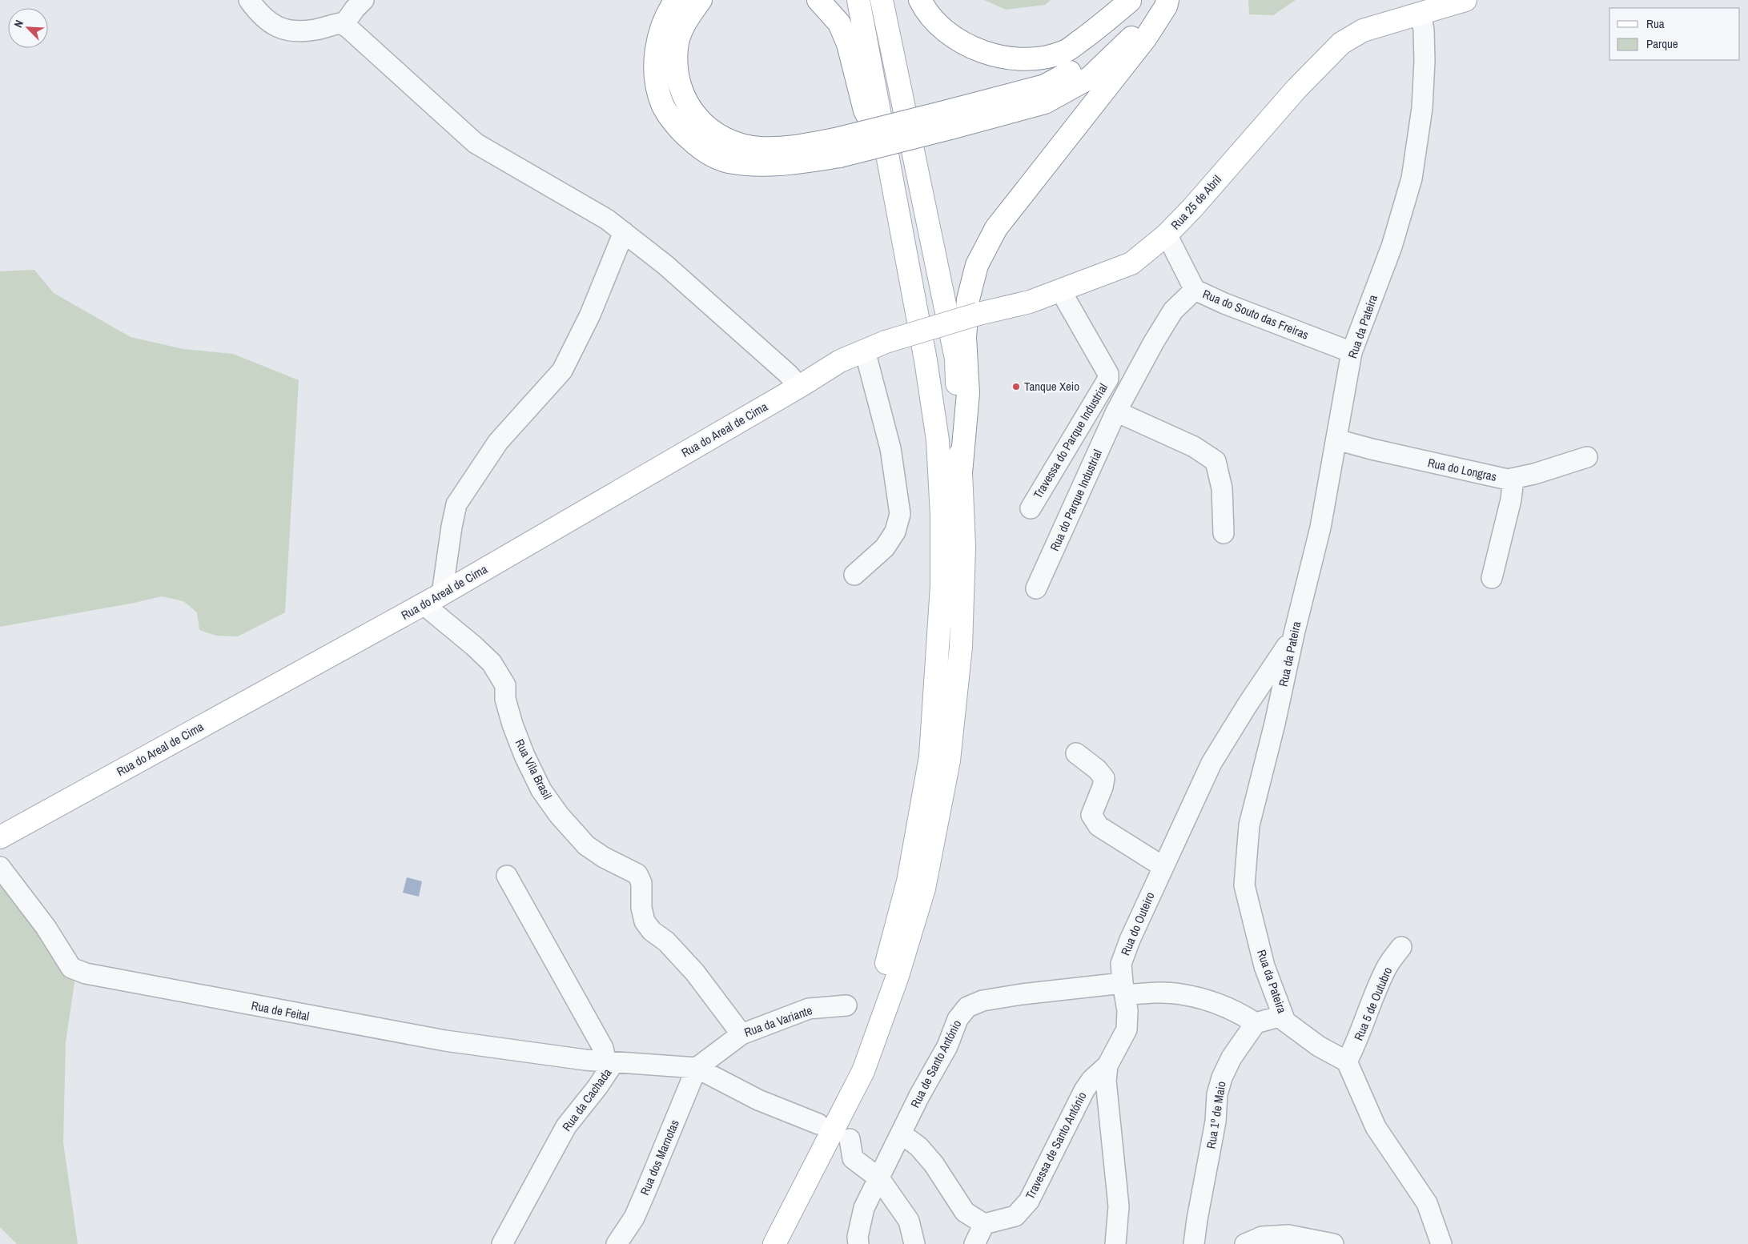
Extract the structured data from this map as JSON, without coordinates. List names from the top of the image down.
{
  "streets": {
    "main road": ["Rua 25 de Abril", "Rua do Areal de Cima"],
    "street": [
      "Rua do Souto das Freiras",
      "Rua da Pateira",
      "Travessa do Parque Industrial",
      "Rua do Longras",
      "Rua do Parque Industrial",
      "Rua Vila Brasil",
      "Rua do Outeiro",
      "Rua 5 de Outubro",
      "Rua de Feital",
      "Rua da Variante",
      "Rua de Santo António",
      "Rua da Cachada",
      "Rua 1º de Maio",
      "Travessa de Santo António",
      "Rua dos Marnotas"
    ]
  },
  "crossings": [
    ["Rua 25 de Abril", "Rua do Souto das Freiras"],
    ["Rua 25 de Abril", "Rua da Pateira"],
    ["Rua 25 de Abril", "Rua do Areal de Cima"],
    ["Rua 25 de Abril", "Travessa do Parque Industrial"],
    ["Rua do Souto das Freiras", "Rua da Pateira"],
    ["Rua do Souto das Freiras", "Rua do Parque Industrial"],
    ["Rua da Pateira", "Rua do Longras"],
    ["Rua da Pateira", "Rua do Outeiro"],
    ["Rua da Pateira", "Rua 5 de Outubro"],
    ["Rua do Areal de Cima", "Rua Vila Brasil"],
    ["Rua Vila Brasil", "Rua da Variante"],
    ["Rua do Outeiro", "Rua de Santo António"],
    ["Rua do Outeiro", "Travessa de Santo António"],
    ["Rua de Feital", "Rua da Cachada"],
    ["Rua da Variante", "Rua da Cachada"],
    ["Rua da Variante", "Rua dos Marnotas"],
    ["Rua de Santo António", "Rua 1º de Maio"],
    ["Rua da Cachada", "Rua dos Marnotas"]
  ],
  "places": ["Tanque Xeio"],
  "legend": ["Rua", "Parque"],
  "north": "top left"
}
